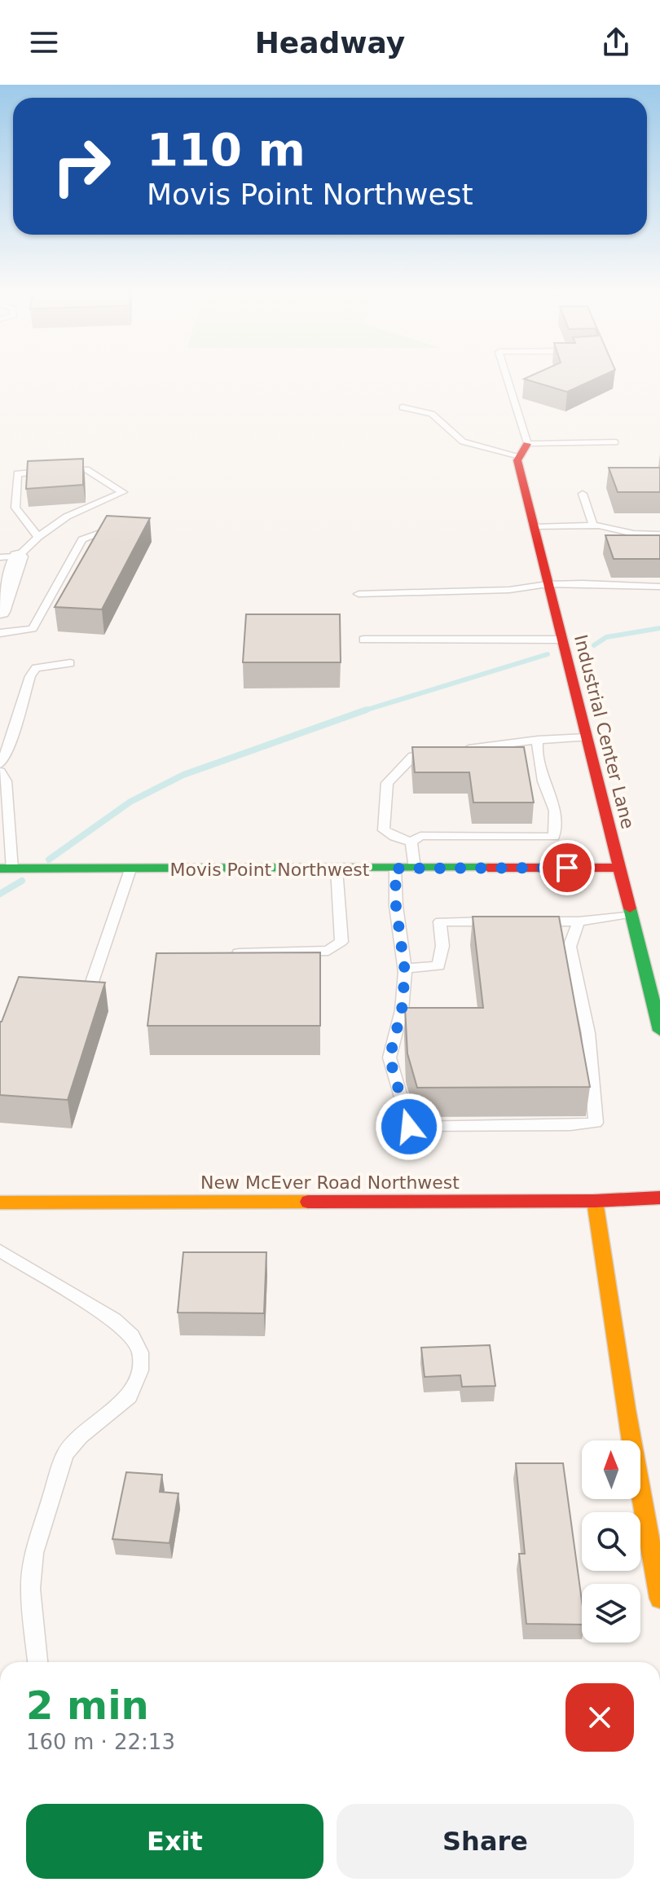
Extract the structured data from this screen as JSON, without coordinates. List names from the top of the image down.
{
  "streets": {
    "street": ["Industrial Center Lane", "Movis Point Northwest", "New McEver Road Northwest"]
  },
  "crossings": [
    ["Industrial Center Lane", "Movis Point Northwest"]
  ],
  "north": "top",
  "page": {
    "header": "Headway",
    "turn": ["110 m", "Movis Point Northwest"],
    "heading": ["2 min", "160 m · 22:13"],
    "buttons": ["Exit", "Share"]
  }
}
